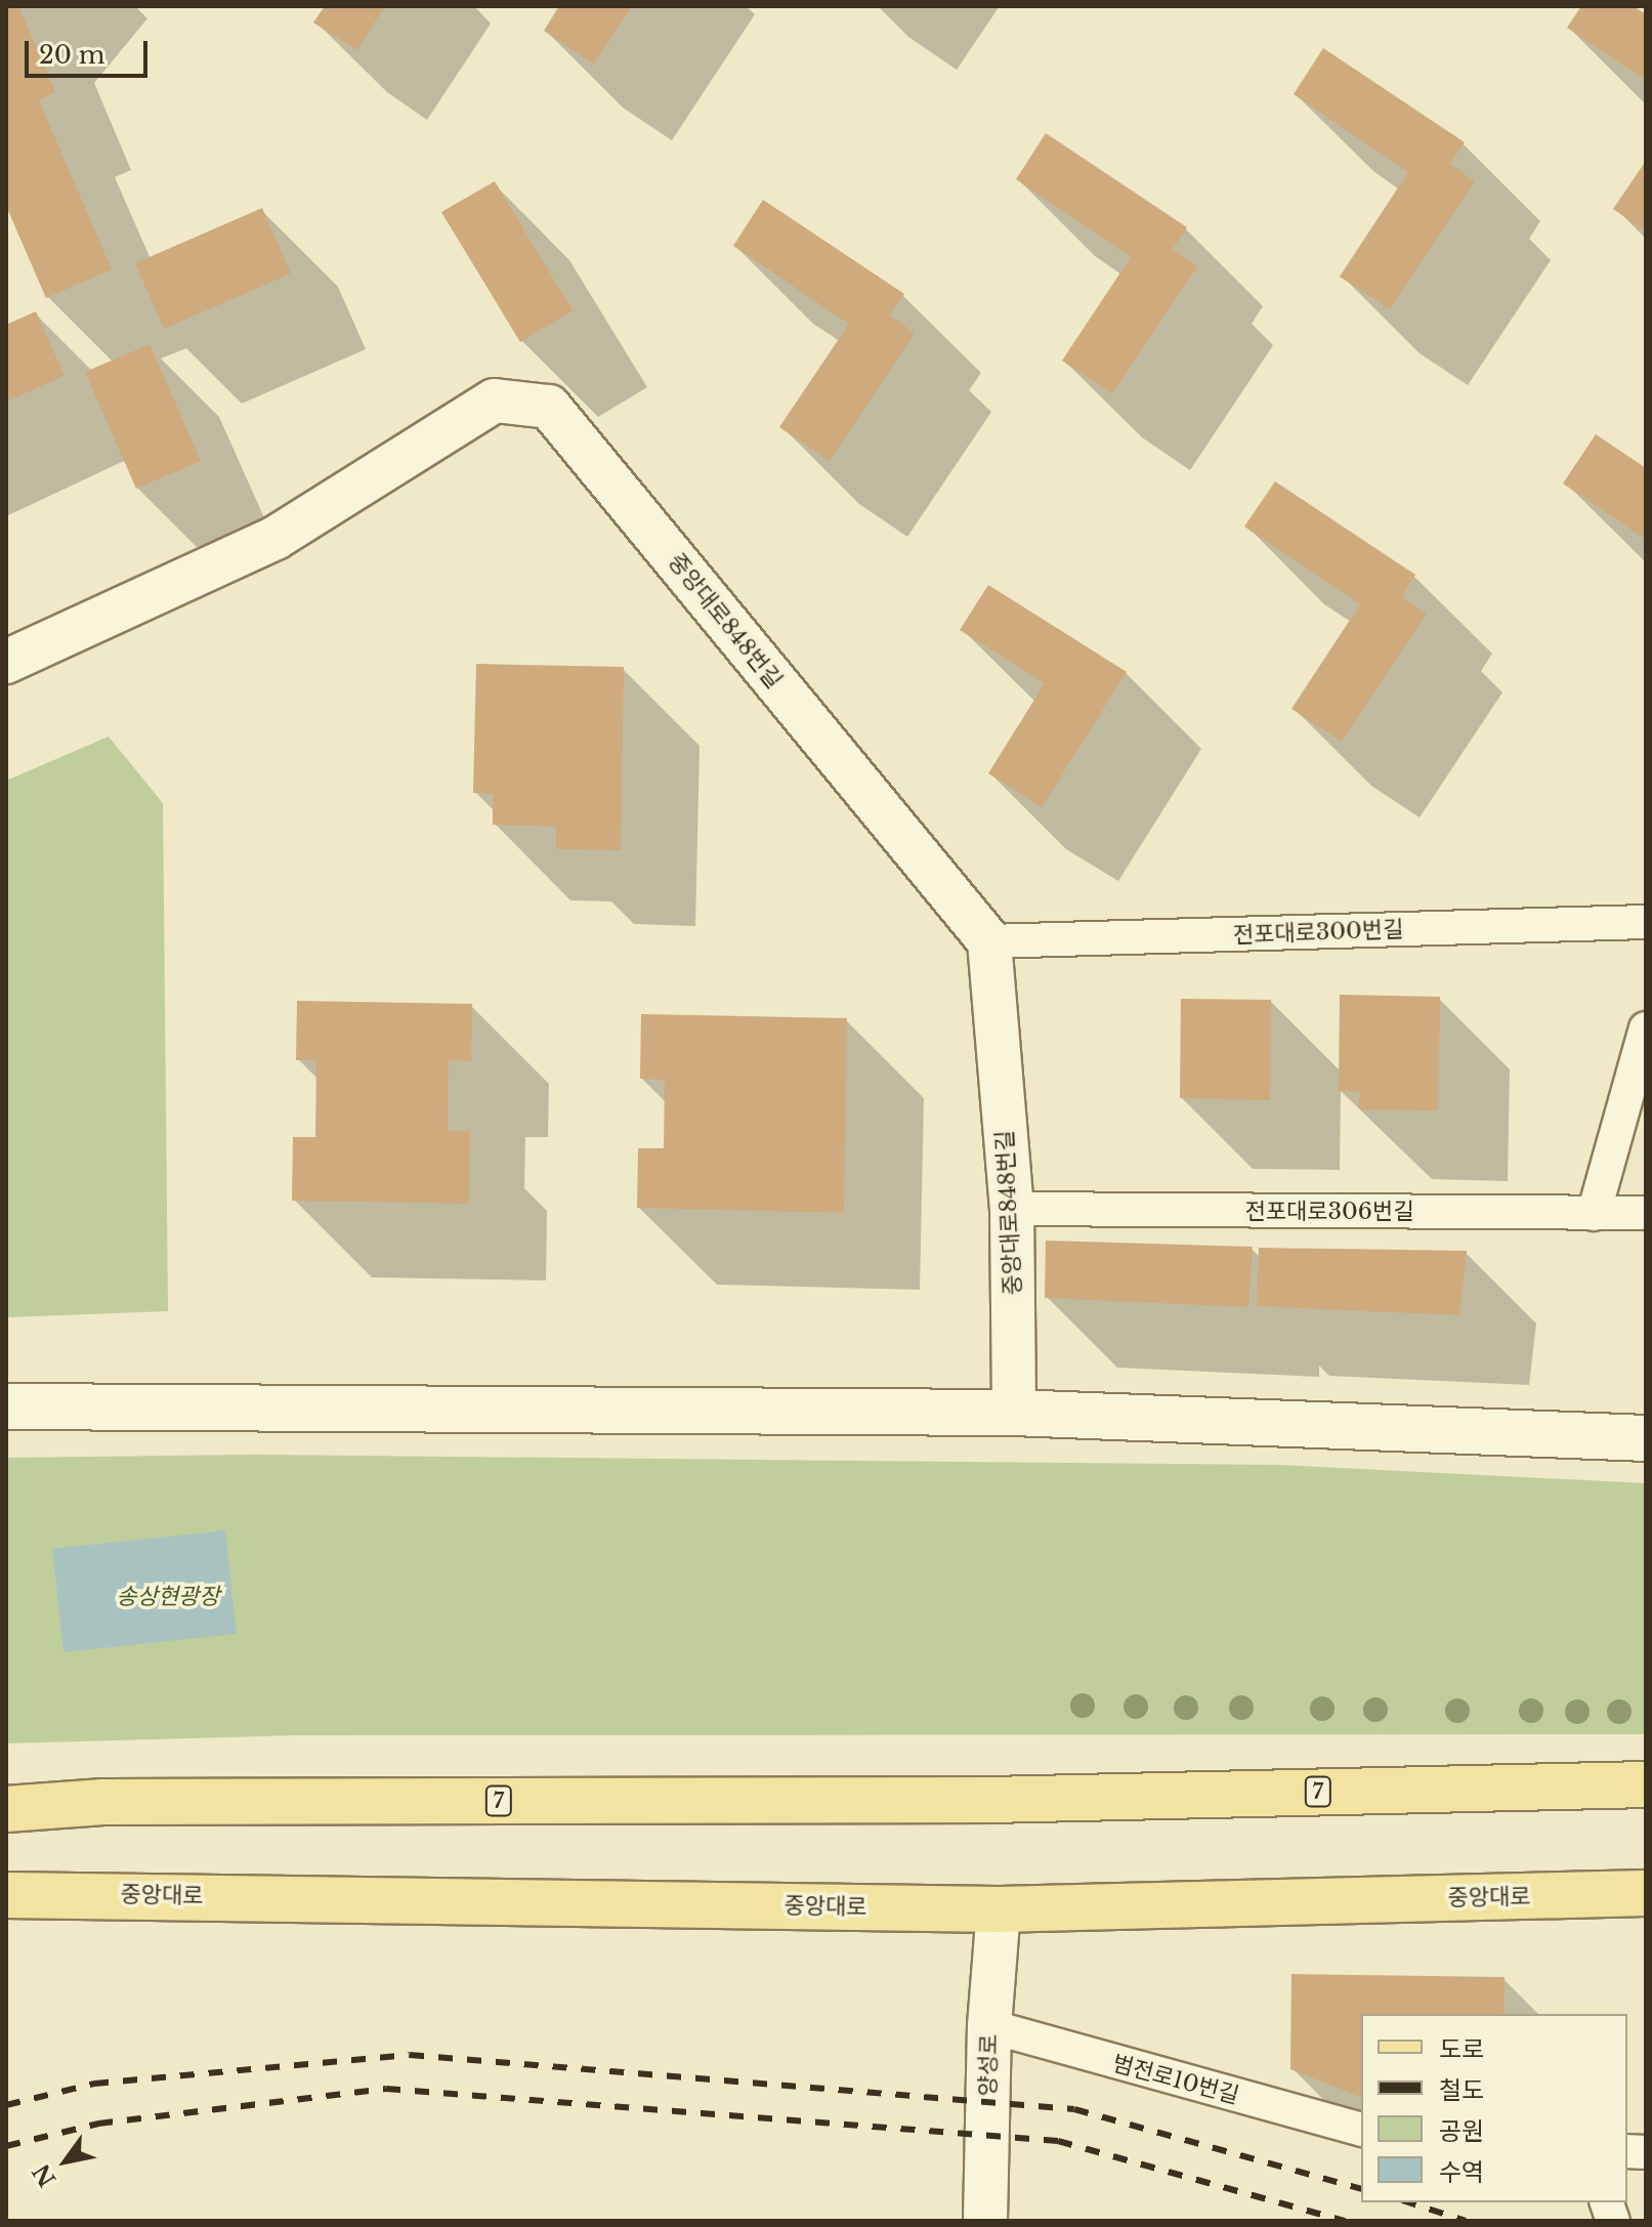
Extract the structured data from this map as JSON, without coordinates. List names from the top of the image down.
{
  "streets": {
    "main road": ["7", "중앙대로"],
    "street": [
      "중앙대로848번길",
      "전포대로300번길",
      "전포대로306번길",
      "양성로",
      "범전로10번길"
    ]
  },
  "crossings": [
    ["중앙대로848번길", "전포대로300번길"],
    ["중앙대로848번길", "전포대로306번길"],
    ["중앙대로", "양성로"],
    ["양성로", "범전로10번길"]
  ],
  "parks": ["송상현광장"],
  "legend": [
    "도로",
    "철도",
    "공원",
    "수역"
  ],
  "scale_bar": "20 m",
  "north": "bottom left"
}
